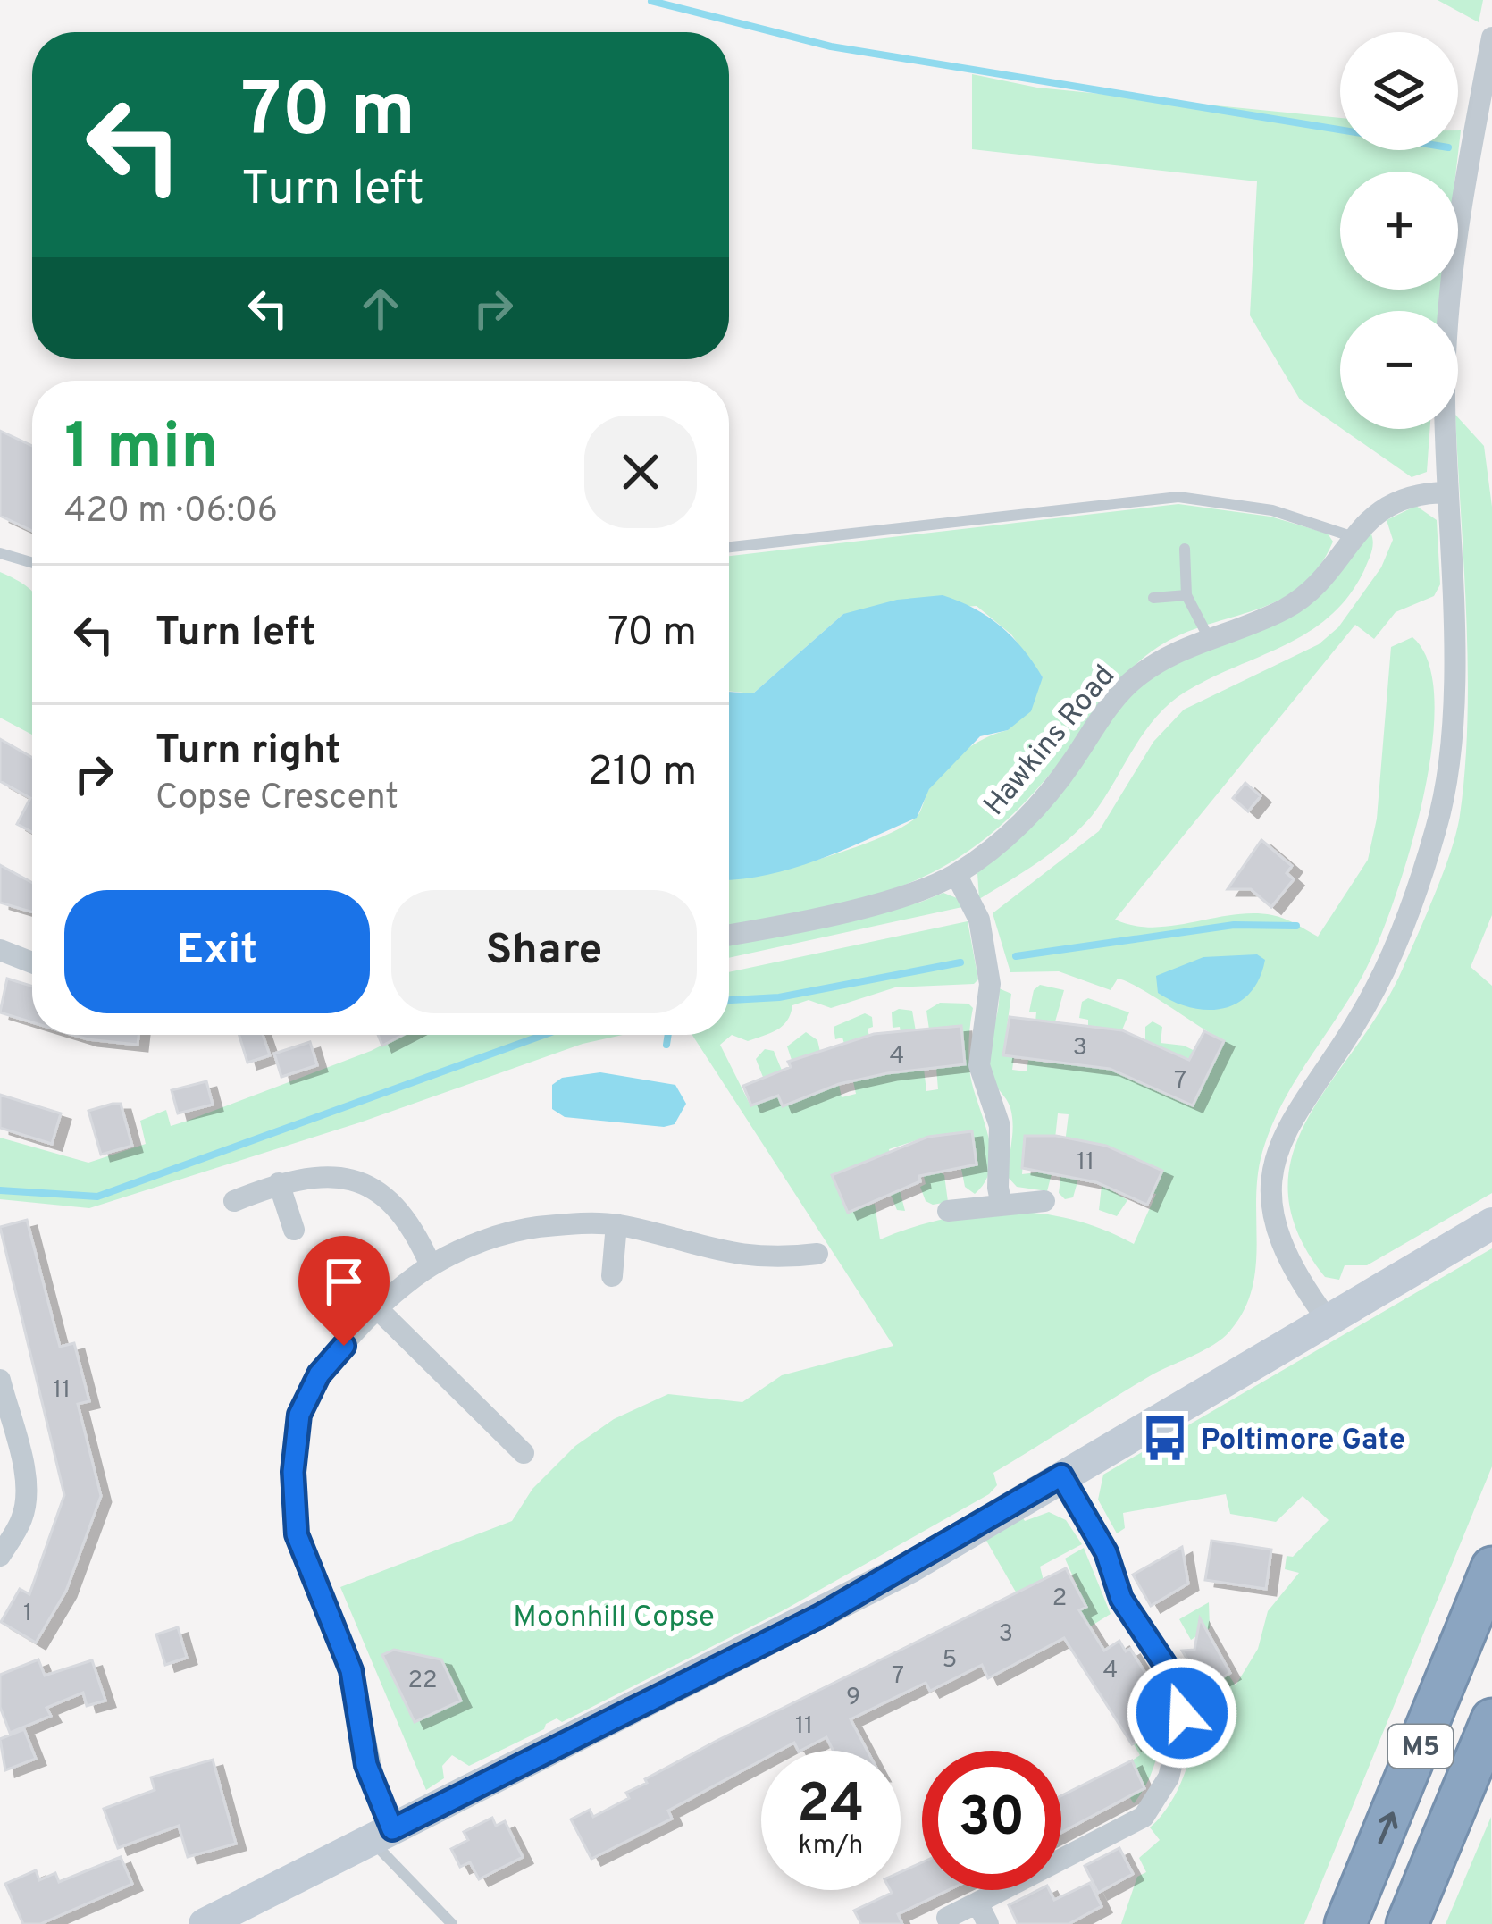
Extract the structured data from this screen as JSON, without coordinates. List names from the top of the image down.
{
  "streets": {
    "highway": ["M5"],
    "street": ["Hawkins Road"]
  },
  "parks": ["Moonhill Copse"],
  "places": {
    "bus stop": ["Poltimore Gate"]
  },
  "house_numbers": [
    "3",
    "4",
    "7",
    "11",
    "11",
    "2",
    "1",
    "3",
    "5",
    "4",
    "7",
    "22",
    "9",
    "11"
  ],
  "page": {
    "map_buttons": ["+", "−"],
    "turn": ["70 m", "Turn left"],
    "heading": ["1 min", "420 m · 06:06"],
    "list": [
      {
        "name": "Turn left",
        "value": "70 m"
      },
      {
        "name": "Turn right",
        "note": "Copse Crescent",
        "value": "210 m"
      }
    ],
    "buttons": ["Exit", "Share"],
    "speed": "24 km/h",
    "limit": "30"
  }
}
